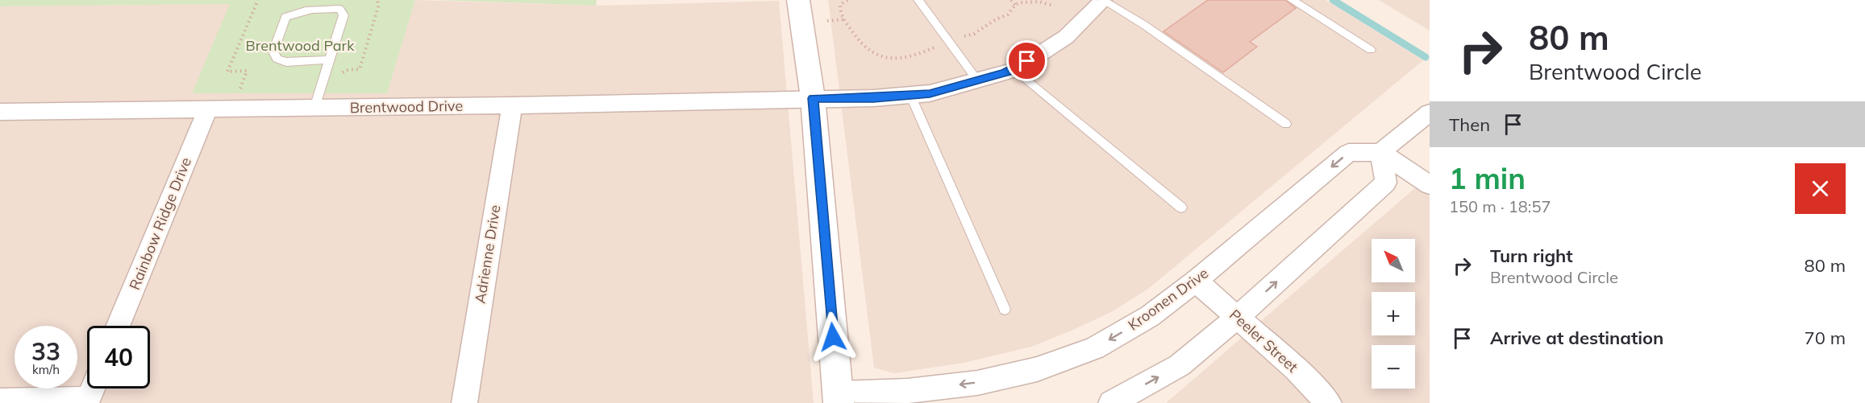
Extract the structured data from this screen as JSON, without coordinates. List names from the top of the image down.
{
  "streets": {
    "street": [
      "Brentwood Drive",
      "Rainbow Ridge Drive",
      "Adrienne Drive",
      "Kroonen Drive",
      "Peeler Street"
    ]
  },
  "crossings": [
    ["Brentwood Drive", "Rainbow Ridge Drive"],
    ["Brentwood Drive", "Adrienne Drive"],
    ["Kroonen Drive", "Peeler Street"]
  ],
  "one_way": ["Kroonen Drive"],
  "parks": ["Brentwood Park"],
  "north": "top left",
  "page": {
    "turn": ["80 m", "Brentwood Circle"],
    "then": "Then",
    "heading": ["1 min", "150 m · 18:57"],
    "list": [
      {
        "name": "Turn right",
        "note": "Brentwood Circle",
        "value": "80 m"
      },
      {
        "name": "Arrive at destination",
        "value": "70 m"
      }
    ],
    "map_buttons": ["+", "−"],
    "speed": "33 km/h",
    "limit": "40"
  }
}
